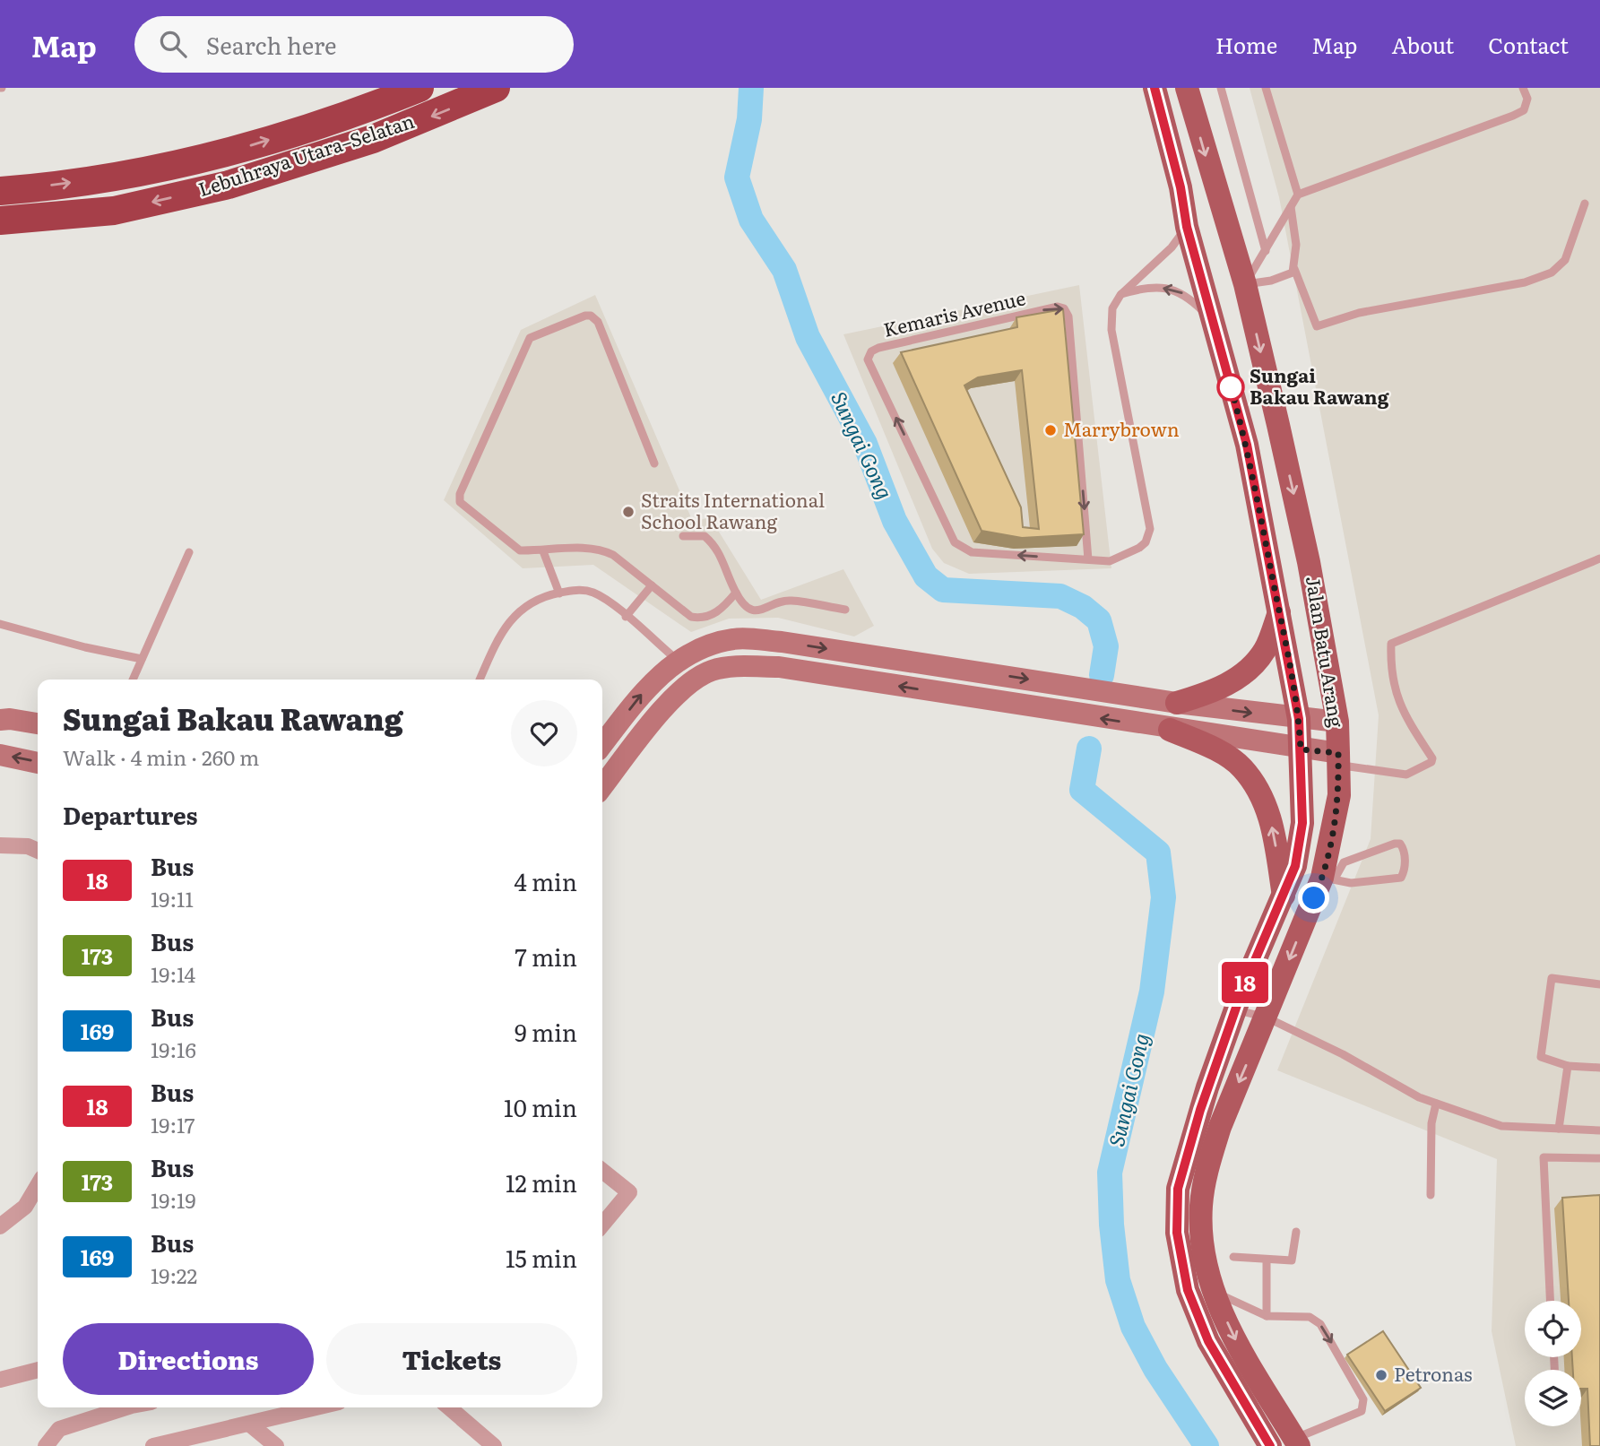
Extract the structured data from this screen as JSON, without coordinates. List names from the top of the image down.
{
  "streets": {
    "highway": ["Lebuhraya Utara–Selatan"],
    "main road": ["Jalan Batu Arang"],
    "lane": ["Kemaris Avenue"]
  },
  "water": ["Sungai Gong"],
  "places": [
    "Sungai Bakau Rawang",
    "Marrybrown",
    "Straits International School Rawang",
    "Petronas"
  ],
  "lines": ["bus line 18"],
  "page": {
    "header": "Map",
    "search": "Search here",
    "nav": [
      "Home",
      "Map",
      "About",
      "Contact"
    ],
    "on_map": "18",
    "heading": [
      ["Sungai Bakau Rawang", "Walk · 4 min · 260 m"],
      "Departures"
    ],
    "list": [
      {
        "mark": "18",
        "name": "Bus",
        "note": "19:11",
        "value": "4 min"
      },
      {
        "mark": "173",
        "name": "Bus",
        "note": "19:14",
        "value": "7 min"
      },
      {
        "mark": "169",
        "name": "Bus",
        "note": "19:16",
        "value": "9 min"
      },
      {
        "mark": "18",
        "name": "Bus",
        "note": "19:17",
        "value": "10 min"
      },
      {
        "mark": "173",
        "name": "Bus",
        "note": "19:19",
        "value": "12 min"
      },
      {
        "mark": "169",
        "name": "Bus",
        "note": "19:22",
        "value": "15 min"
      }
    ],
    "buttons": ["Directions", "Tickets"]
  }
}
